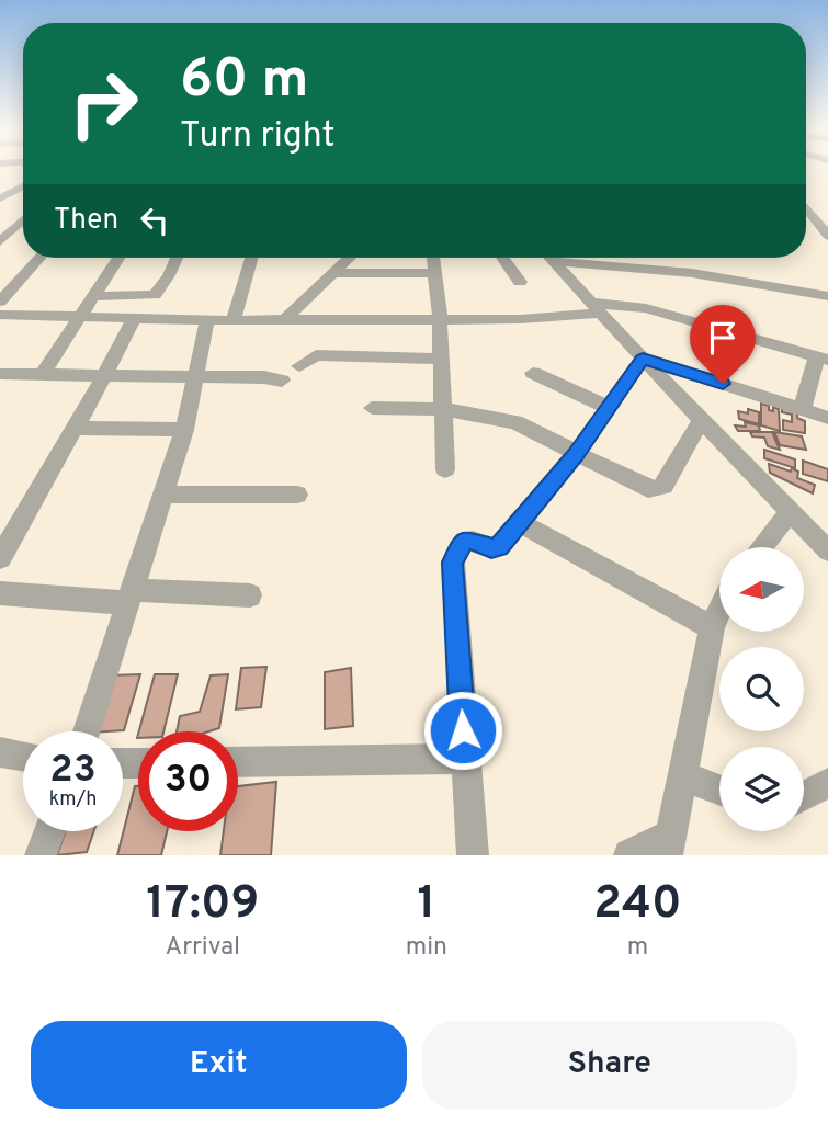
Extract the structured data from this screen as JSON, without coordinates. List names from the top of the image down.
{
  "north": "left",
  "page": {
    "turn": ["60 m", "Turn right"],
    "then": "Then",
    "speed": "23 km/h",
    "limit": "30",
    "eta": [
      "17:09",
      "Arrival",
      "1",
      "min",
      "240",
      "m"
    ],
    "buttons": ["Exit", "Share"]
  }
}
